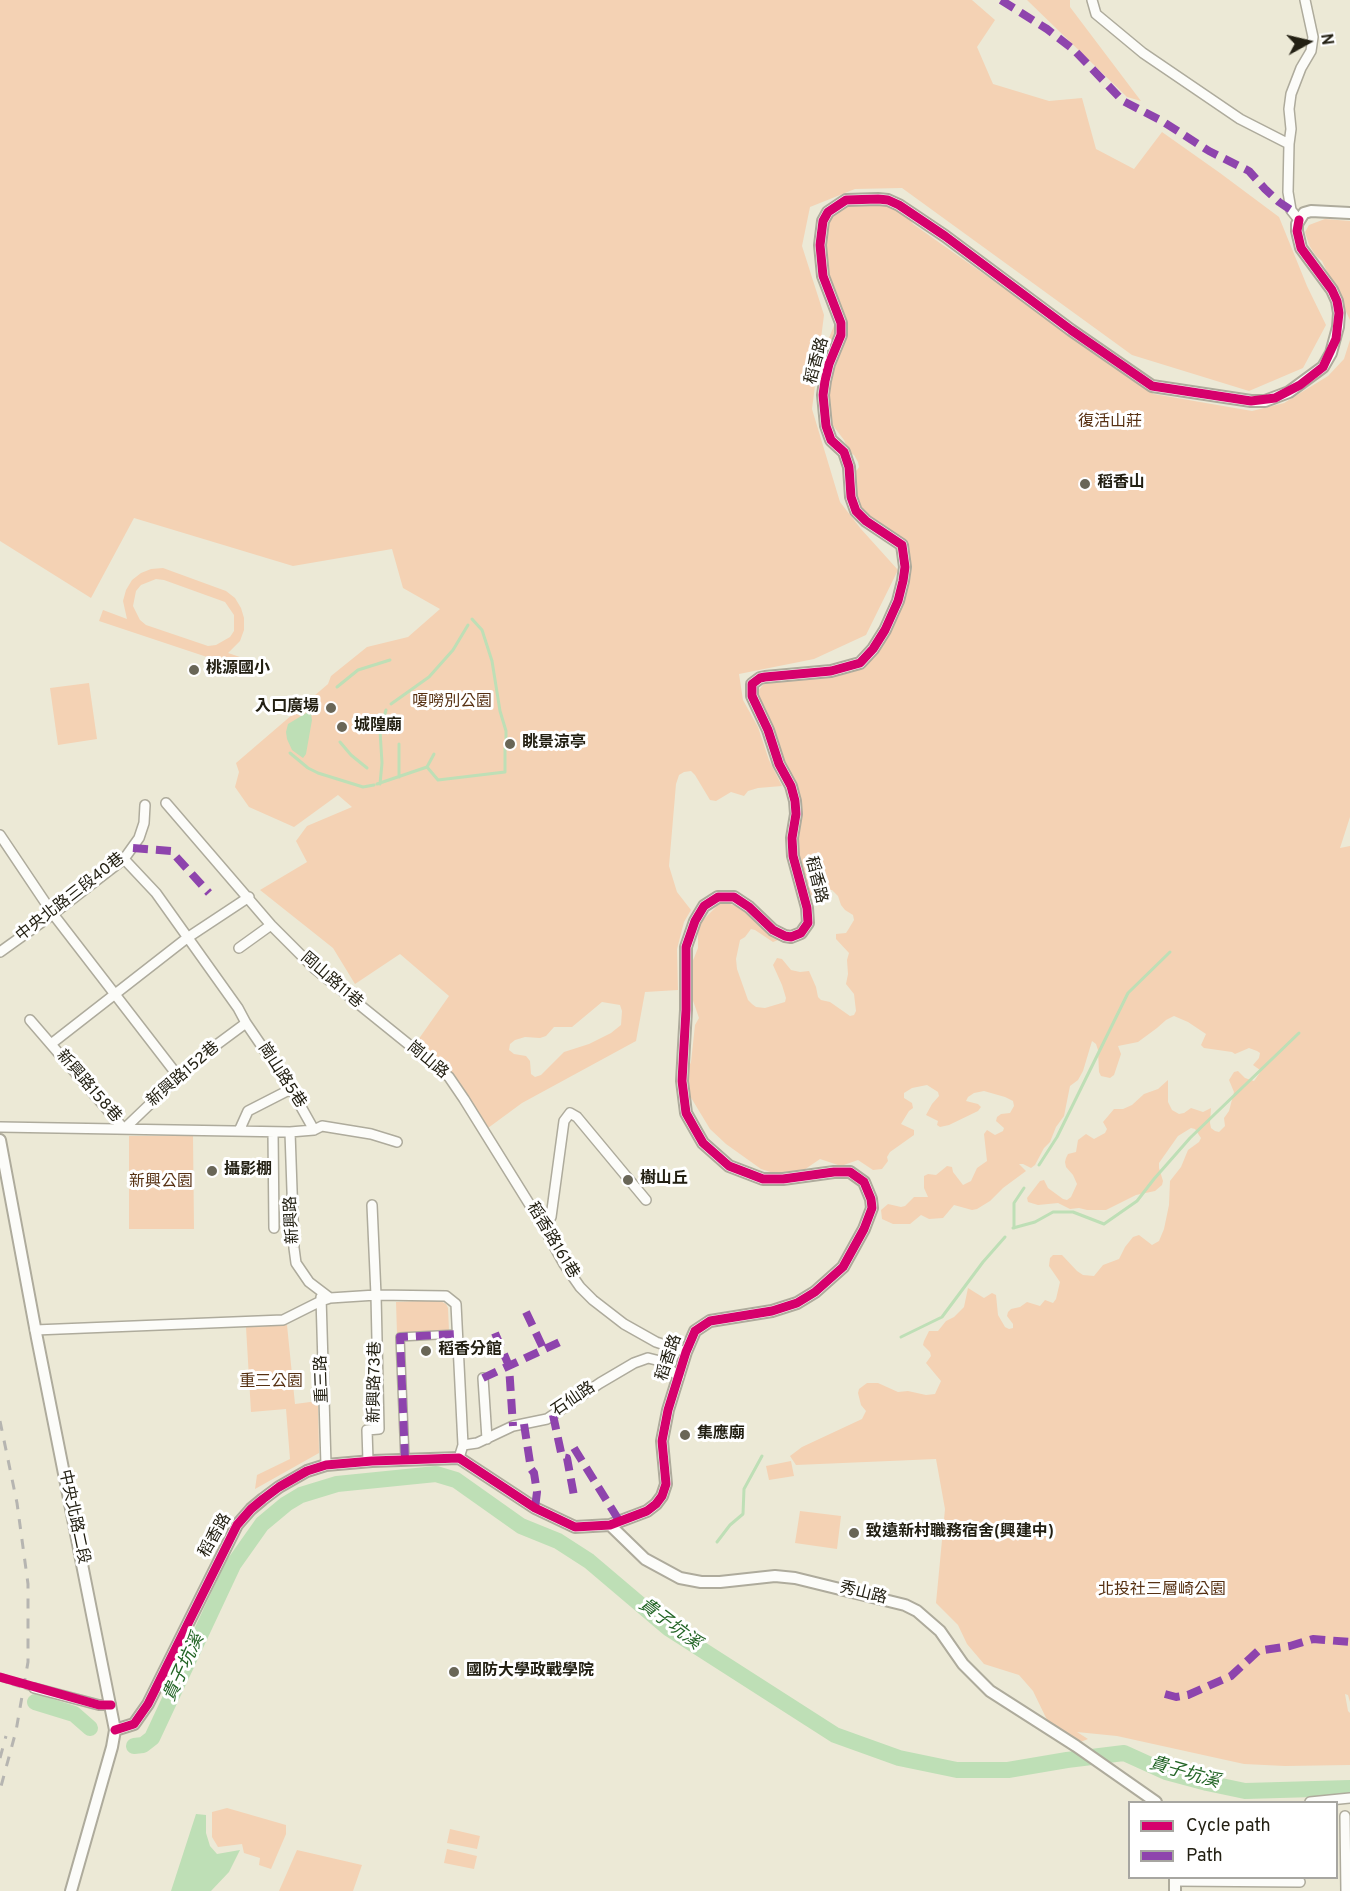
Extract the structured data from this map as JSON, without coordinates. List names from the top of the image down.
{
  "streets": {
    "street": [
      "稻香路",
      "中央北路三段40巷",
      "岡山路11巷",
      "崗山路",
      "新興路152巷",
      "崗山路5巷",
      "新興路158巷",
      "新興路",
      "稻香路161巷",
      "重三路",
      "新興路73巷",
      "石仙路",
      "中央北路二段",
      "秀山路"
    ]
  },
  "crossings": [
    ["稻香路", "稻香路161巷"],
    ["稻香路", "重三路"],
    ["稻香路", "新興路73巷"],
    ["稻香路", "石仙路"],
    ["稻香路", "中央北路二段"],
    ["稻香路", "秀山路"],
    ["中央北路三段40巷", "崗山路5巷"],
    ["岡山路11巷", "崗山路"],
    ["岡山路11巷", "新興路158巷"],
    ["崗山路", "稻香路161巷"],
    ["新興路152巷", "崗山路5巷"],
    ["新興路152巷", "新興路158巷"],
    ["崗山路5巷", "新興路158巷"],
    ["新興路", "重三路"]
  ],
  "water": ["貴子坑溪"],
  "parks": [
    "復活山莊",
    "嗄嘮別公園",
    "新興公園",
    "重三公園",
    "北投社三層崎公園"
  ],
  "places": [
    "稻香山",
    "桃源國小",
    "入口廣場",
    "城隍廟",
    "眺景涼亭",
    "攝影棚",
    "樹山丘",
    "稻香分館",
    "集應廟",
    "致遠新村職務宿舍(興建中)",
    "國防大學政戰學院"
  ],
  "legend": ["Cycle path", "Path"],
  "north": "right"
}
